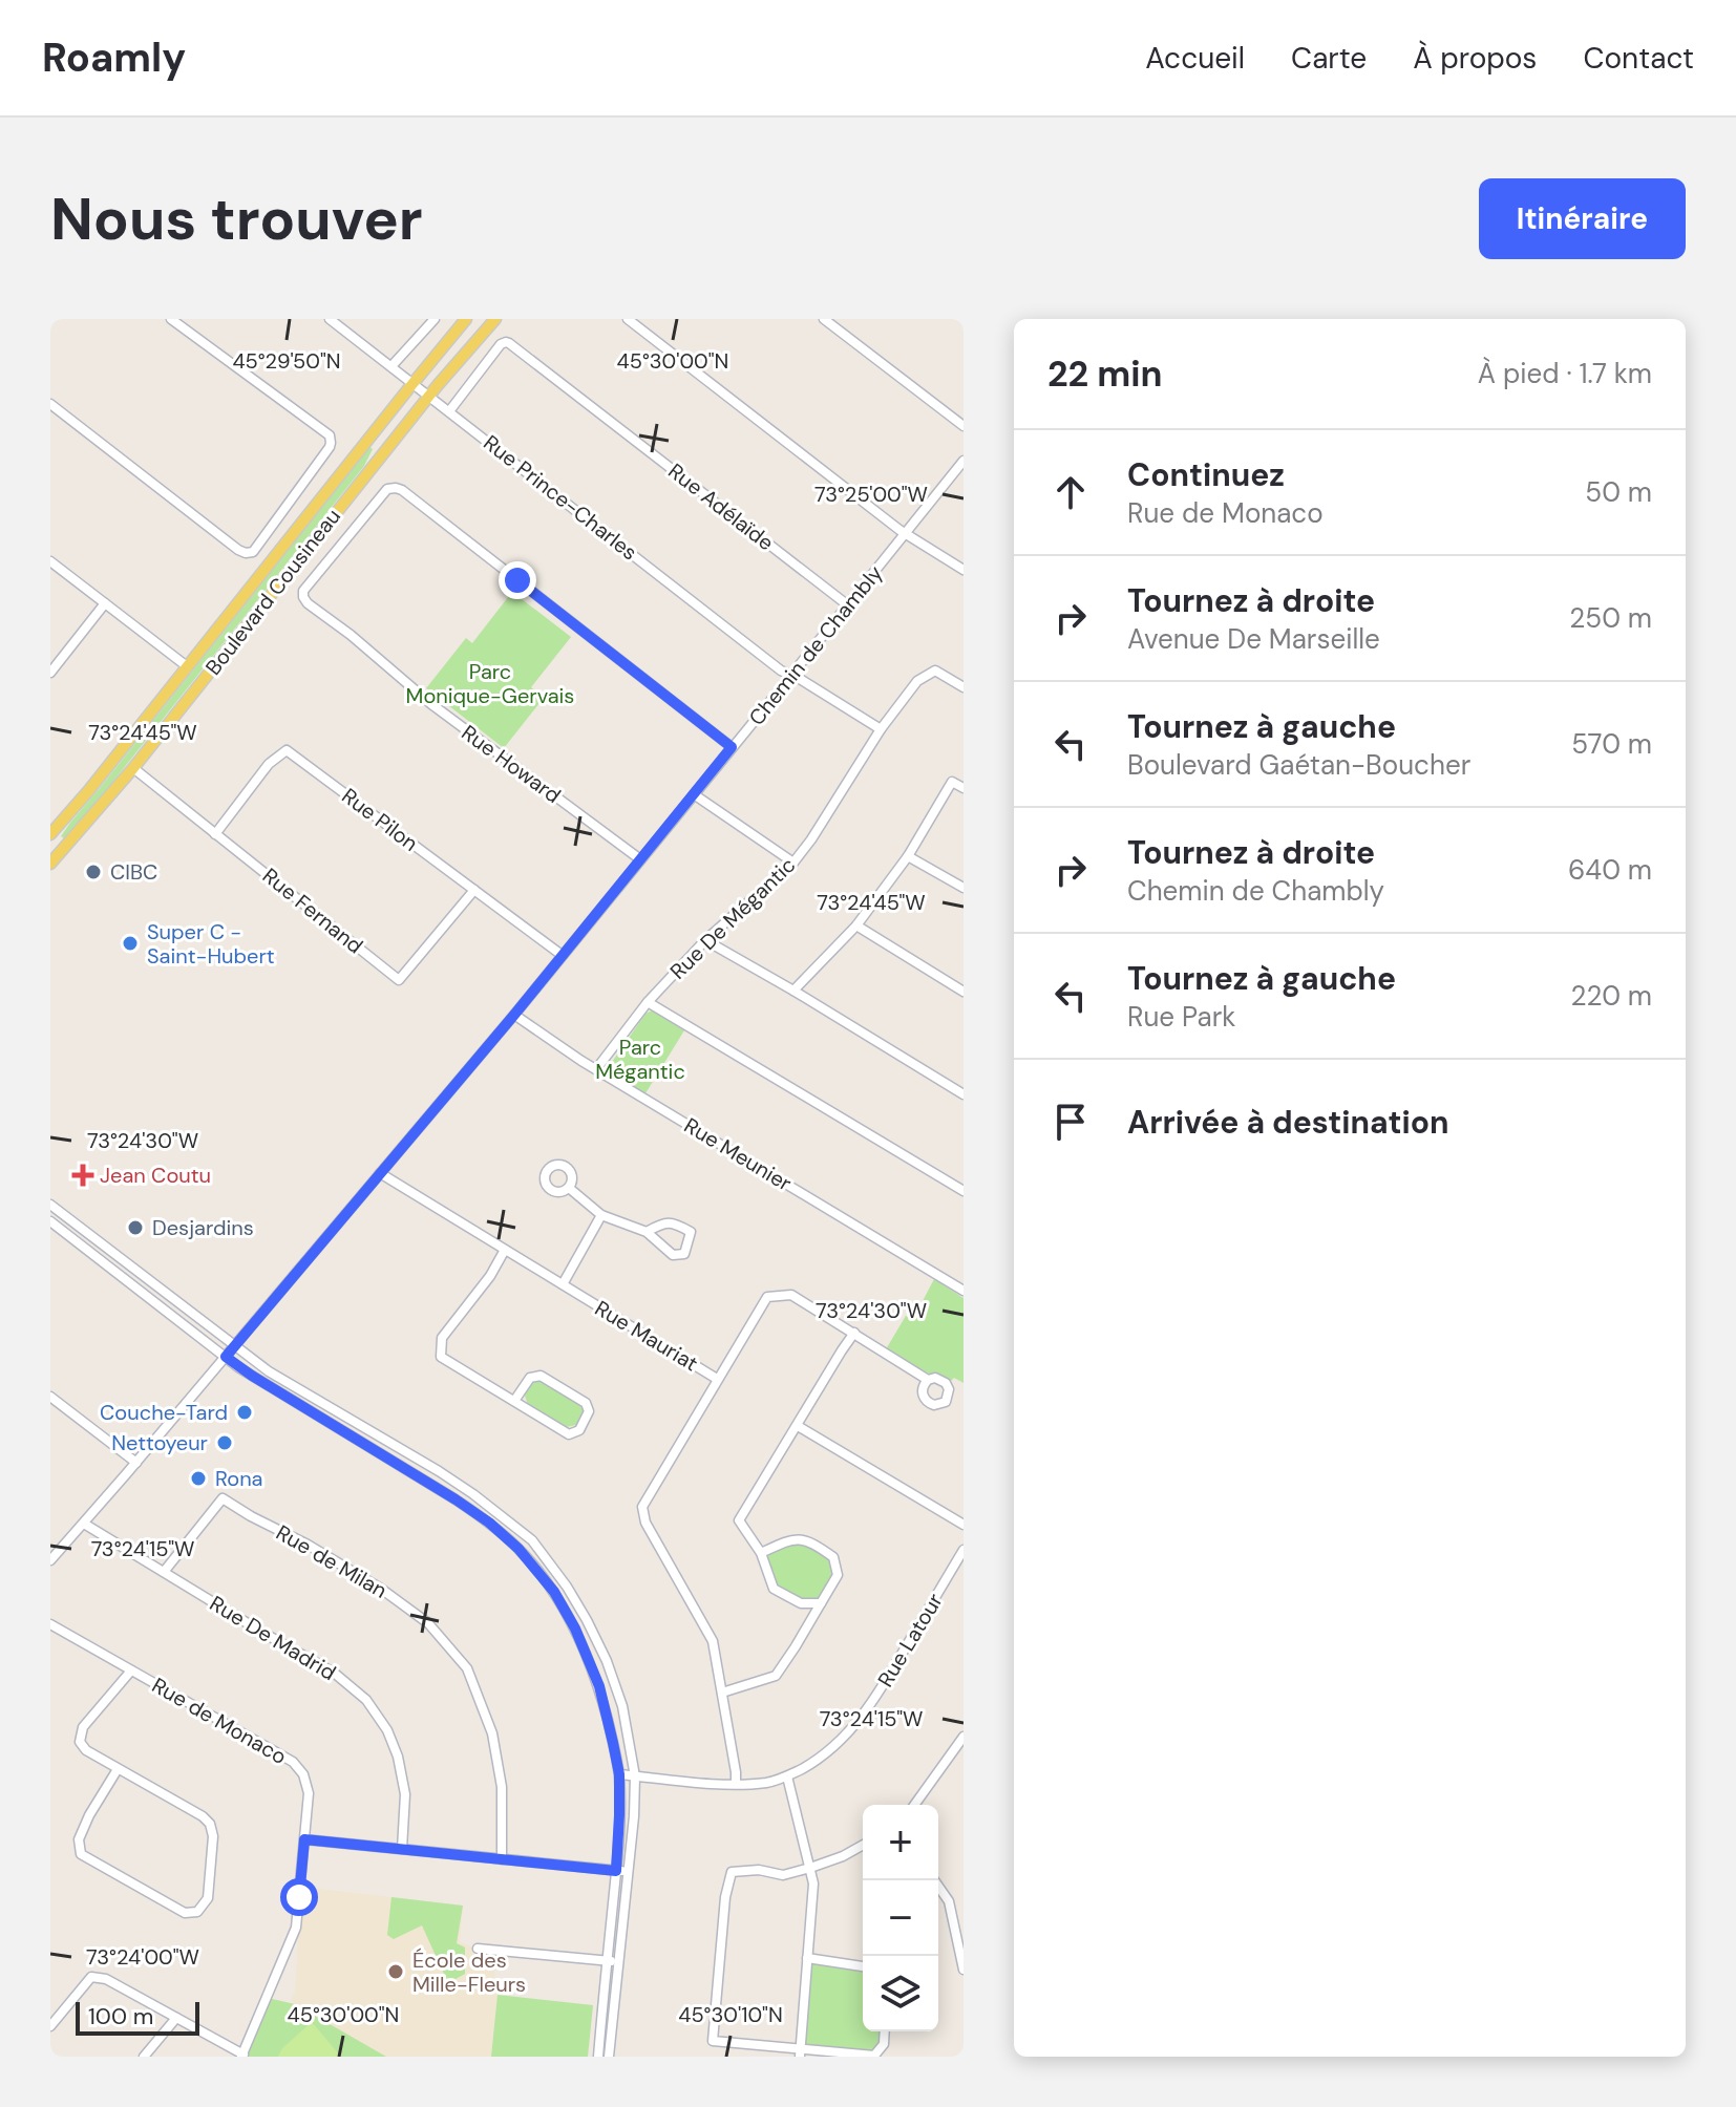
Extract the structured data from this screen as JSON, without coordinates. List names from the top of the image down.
{
  "streets": {
    "main road": ["Boulevard Cousineau"],
    "street": [
      "Rue Prince-Charles",
      "Rue Adélaïde",
      "Chemin de Chambly",
      "Rue Howard",
      "Rue Pilon",
      "Rue Fernand",
      "Rue De Mégantic",
      "Rue Meunier",
      "Rue Mauriat",
      "Rue de Milan",
      "Rue De Madrid",
      "Rue Latour",
      "Rue de Monaco"
    ]
  },
  "crossings": [
    ["Rue Prince-Charles", "Rue Adélaïde"],
    ["Rue Prince-Charles", "Boulevard Cousineau"],
    ["Rue Prince-Charles", "Chemin de Chambly"],
    ["Rue Prince-Charles", "Rue De Mégantic"],
    ["Rue Adélaïde", "Chemin de Chambly"],
    ["Boulevard Cousineau", "Rue Fernand"],
    ["Chemin de Chambly", "Rue Howard"],
    ["Chemin de Chambly", "Rue Pilon"],
    ["Chemin de Chambly", "Rue Meunier"],
    ["Chemin de Chambly", "Rue Mauriat"],
    ["Chemin de Chambly", "Rue De Madrid"],
    ["Rue Pilon", "Rue Fernand"],
    ["Rue De Mégantic", "Rue Meunier"],
    ["Rue de Milan", "Rue De Madrid"]
  ],
  "parks": ["Parc Monique-Gervais", "Parc Mégantic"],
  "places": {
    "other": [
      "CIBC",
      "Super C - Saint-Hubert",
      "Desjardins",
      "Couche-Tard",
      "Nettoyeur",
      "Rona",
      "École des Mille-Fleurs"
    ],
    "health": ["Jean Coutu"]
  },
  "scale_bar": "100 m",
  "page": {
    "header": "Roamly",
    "nav": [
      "Accueil",
      "Carte",
      "À propos",
      "Contact"
    ],
    "buttons": "Itinéraire",
    "title": "Nous trouver",
    "heading": ["22 min", "À pied · 1.7 km"],
    "list": [
      ["Continuez", "Rue de Monaco", "50 m"],
      ["Tournez à droite", "Avenue De Marseille", "250 m"],
      ["Tournez à gauche", "Boulevard Gaétan-Boucher", "570 m"],
      ["Tournez à droite", "Chemin de Chambly", "640 m"],
      ["Tournez à gauche", "Rue Park", "220 m"],
      "Arrivée à destination"
    ],
    "map_buttons": ["+", "−"],
    "scale": "100 m"
  },
  "coordinates": [
    "45°29'50\"N",
    "45°30'00\"N",
    "73°25'00\"W",
    "73°24'45\"W",
    "73°24'30\"W",
    "73°24'15\"W",
    "73°24'00\"W",
    "45°30'10\"N"
  ]
}
